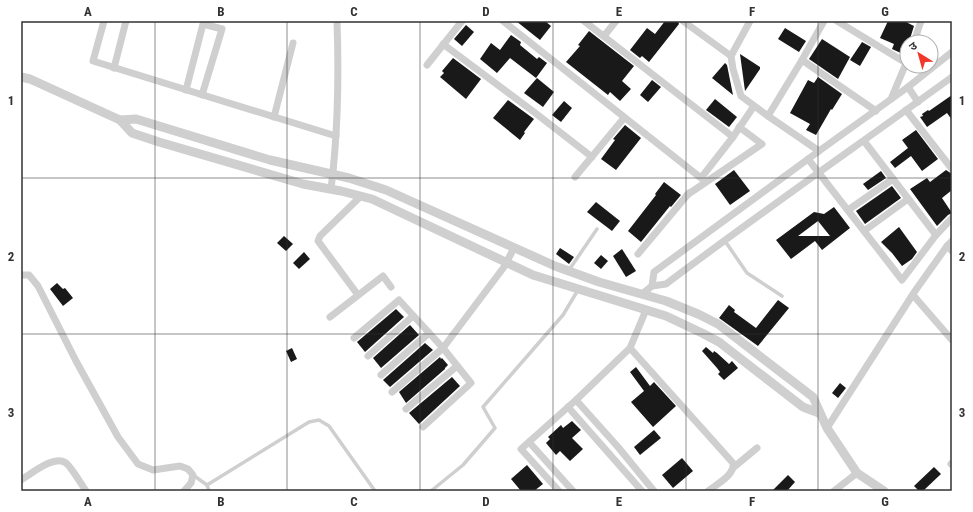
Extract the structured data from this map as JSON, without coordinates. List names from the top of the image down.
{
  "north": "top left",
  "grid": {
    "columns": [
      "A",
      "B",
      "C",
      "D",
      "E",
      "F",
      "G"
    ],
    "rows": ["1", "2", "3"]
  }
}
